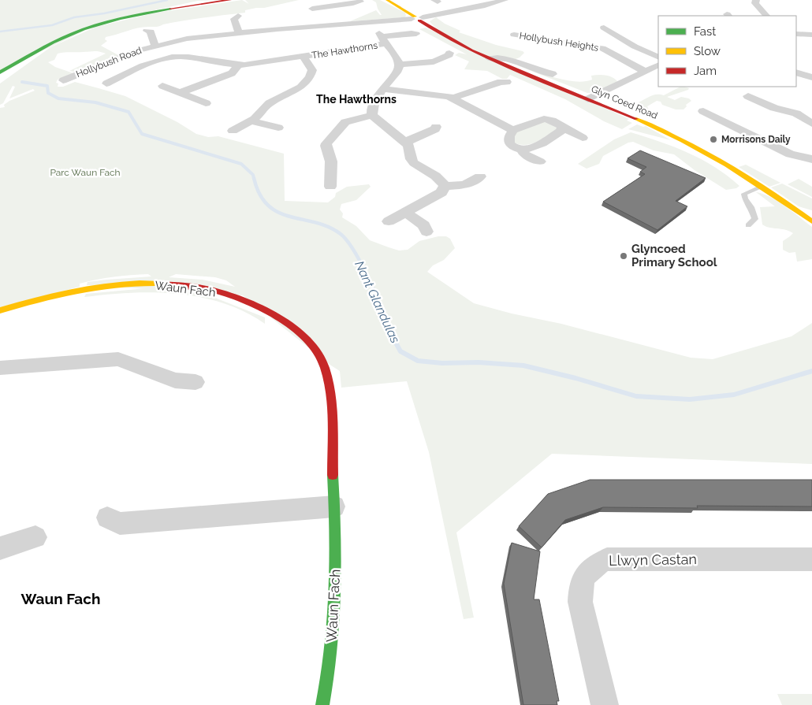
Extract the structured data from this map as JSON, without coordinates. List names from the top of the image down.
{
  "streets": {
    "street": [
      "Hollybush Heights",
      "The Hawthorns",
      "Hollybush Road",
      "Glyn Coed Road",
      "Waun Fach",
      "Llwyn Castan"
    ]
  },
  "crossings": [
    ["The Hawthorns", "Hollybush Road"],
    ["Hollybush Road", "Glyn Coed Road"]
  ],
  "districts": ["The Hawthorns", "Waun Fach"],
  "water": ["Nant Glandulas"],
  "parks": ["Parc Waun Fach"],
  "places": ["Morrisons Daily", "Glyncoed Primary School"],
  "legend": ["Fast", "Slow", "Jam"]
}
